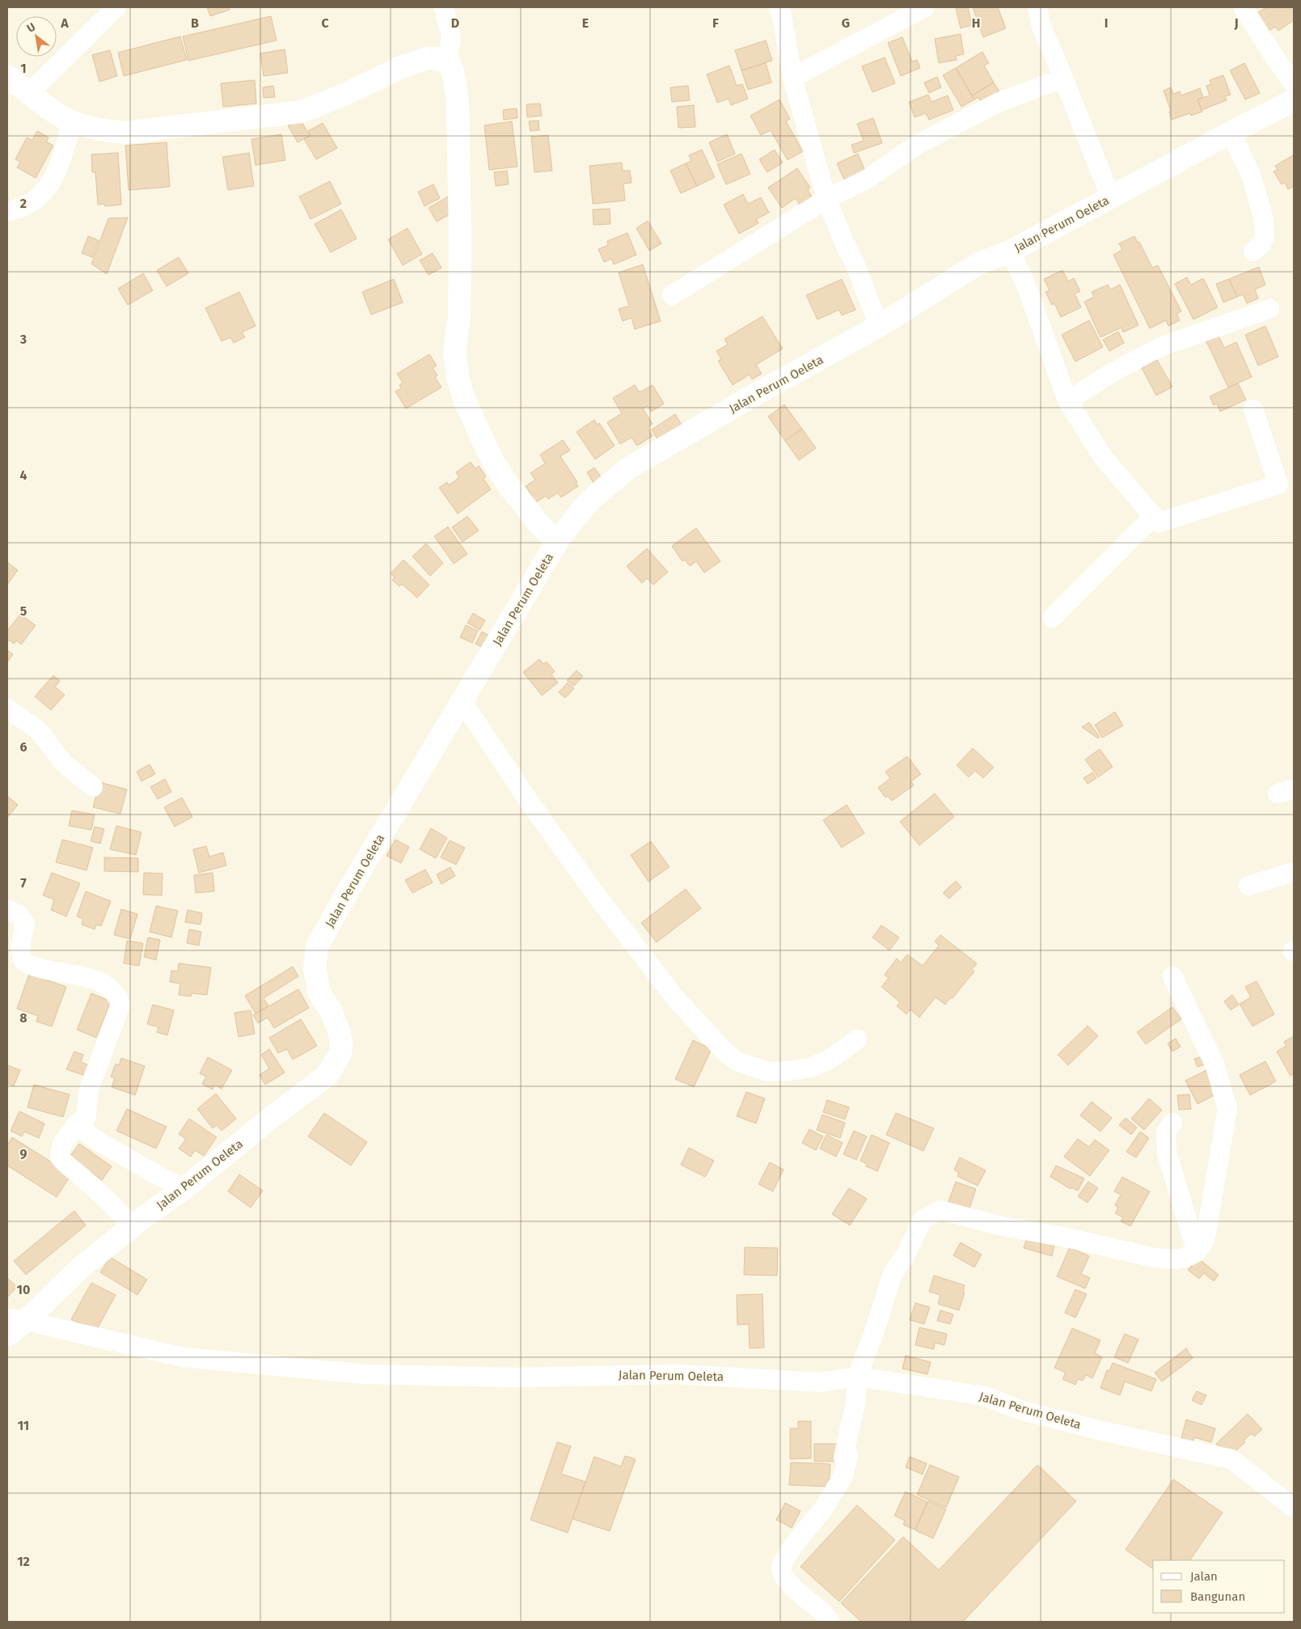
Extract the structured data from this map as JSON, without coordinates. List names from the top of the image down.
{
  "streets": {
    "street": ["Jalan Perum Oeleta"]
  },
  "legend": ["Jalan", "Bangunan"],
  "north": "top left",
  "grid": {
    "columns": [
      "A",
      "B",
      "C",
      "D",
      "E",
      "F",
      "G",
      "H",
      "I",
      "J"
    ],
    "rows": [
      "1",
      "2",
      "3",
      "4",
      "5",
      "6",
      "7",
      "8",
      "9",
      "10",
      "11",
      "12"
    ]
  }
}
